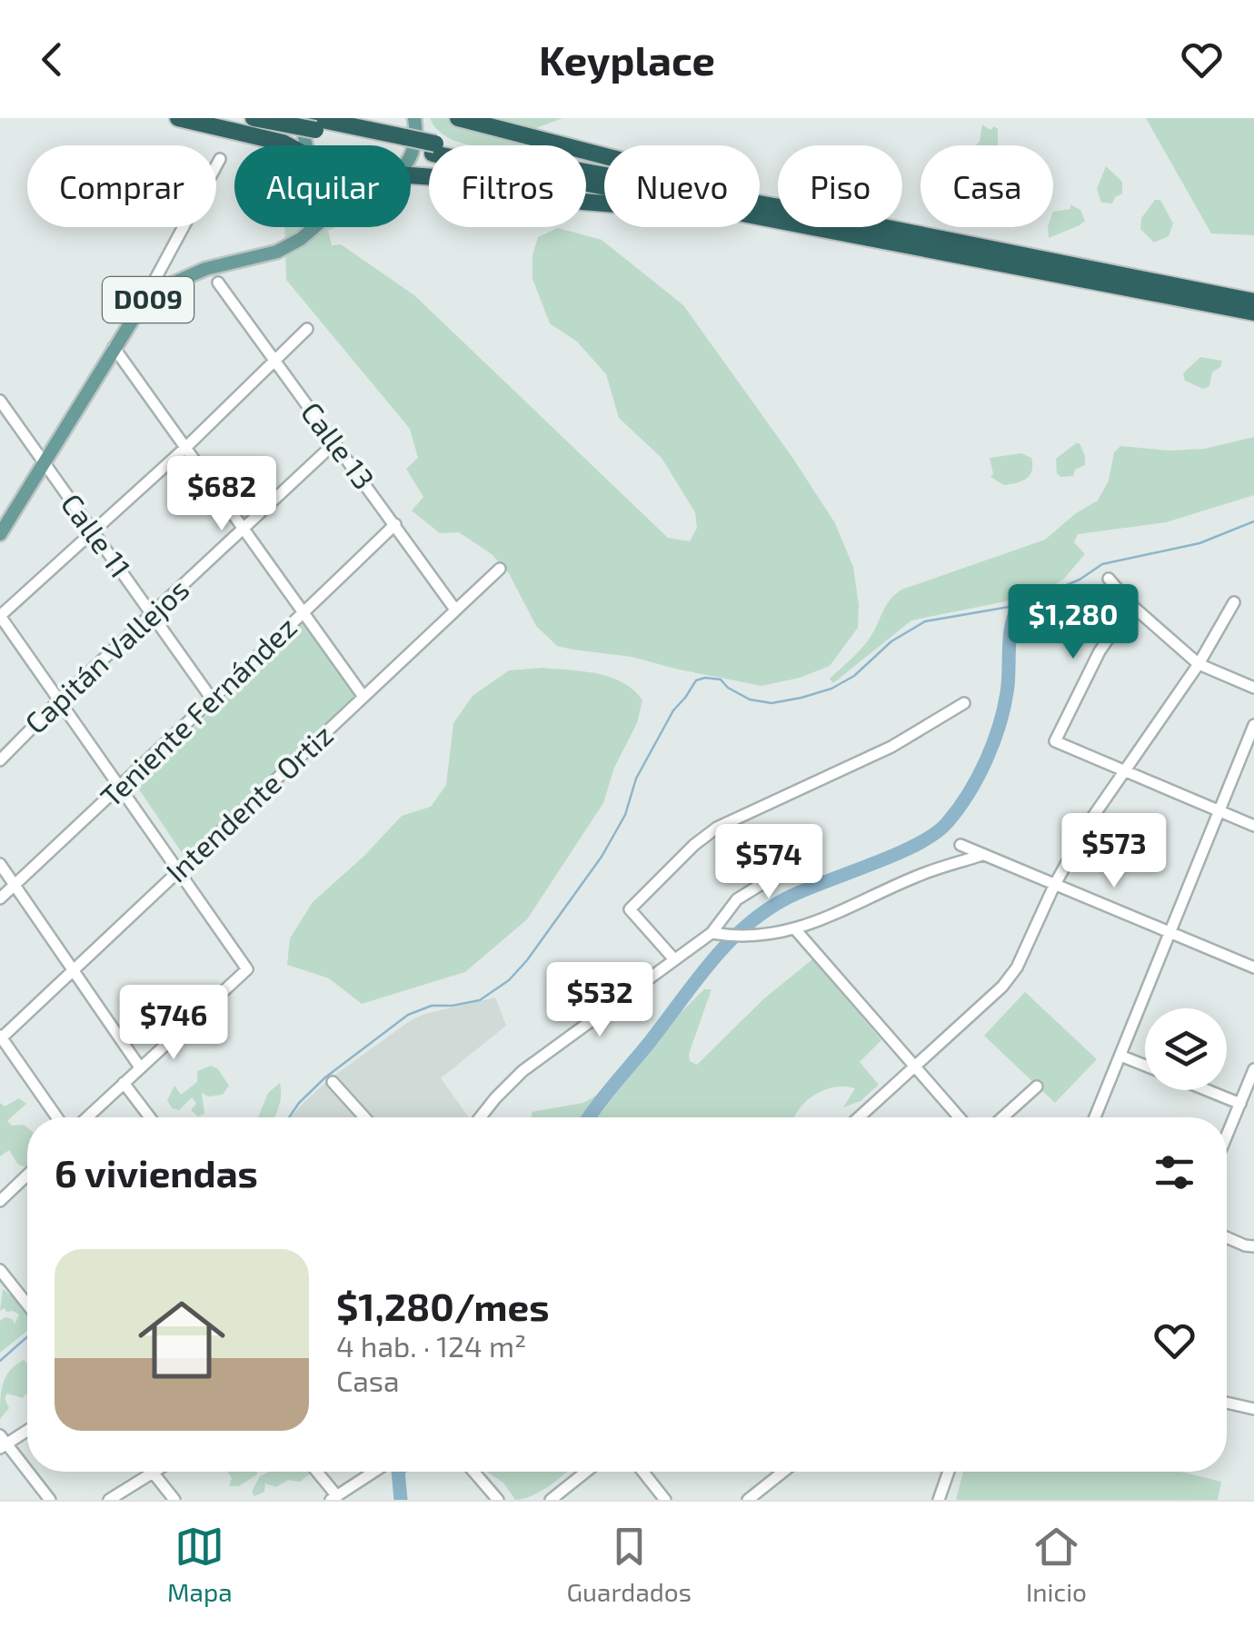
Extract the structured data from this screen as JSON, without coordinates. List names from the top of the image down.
{
  "streets": {
    "main road": ["D009"],
    "street": [
      "Calle 13",
      "Calle 11",
      "Capitán Vallejos",
      "Teniente Fernández",
      "Intendente Ortiz"
    ]
  },
  "crossings": [
    ["D009", "Calle 11"],
    ["Calle 13", "Capitán Vallejos"],
    ["Calle 13", "Teniente Fernández"],
    ["Calle 13", "Intendente Ortiz"],
    ["Calle 11", "Capitán Vallejos"],
    ["Calle 11", "Teniente Fernández"]
  ],
  "page": {
    "header": "Keyplace",
    "chip": [
      "Comprar",
      "Alquilar",
      "Filtros",
      "Nuevo",
      "Piso",
      "Casa"
    ],
    "price": [
      "$682",
      "$1,280",
      "$573",
      "$574",
      "$532",
      "$746"
    ],
    "heading": "6 viviendas",
    "list": [
      {
        "name": "$1,280/mes",
        "note": "4 hab. · 124 m² · Casa"
      }
    ],
    "tabs": ["Mapa", "Guardados", "Inicio"]
  }
}
